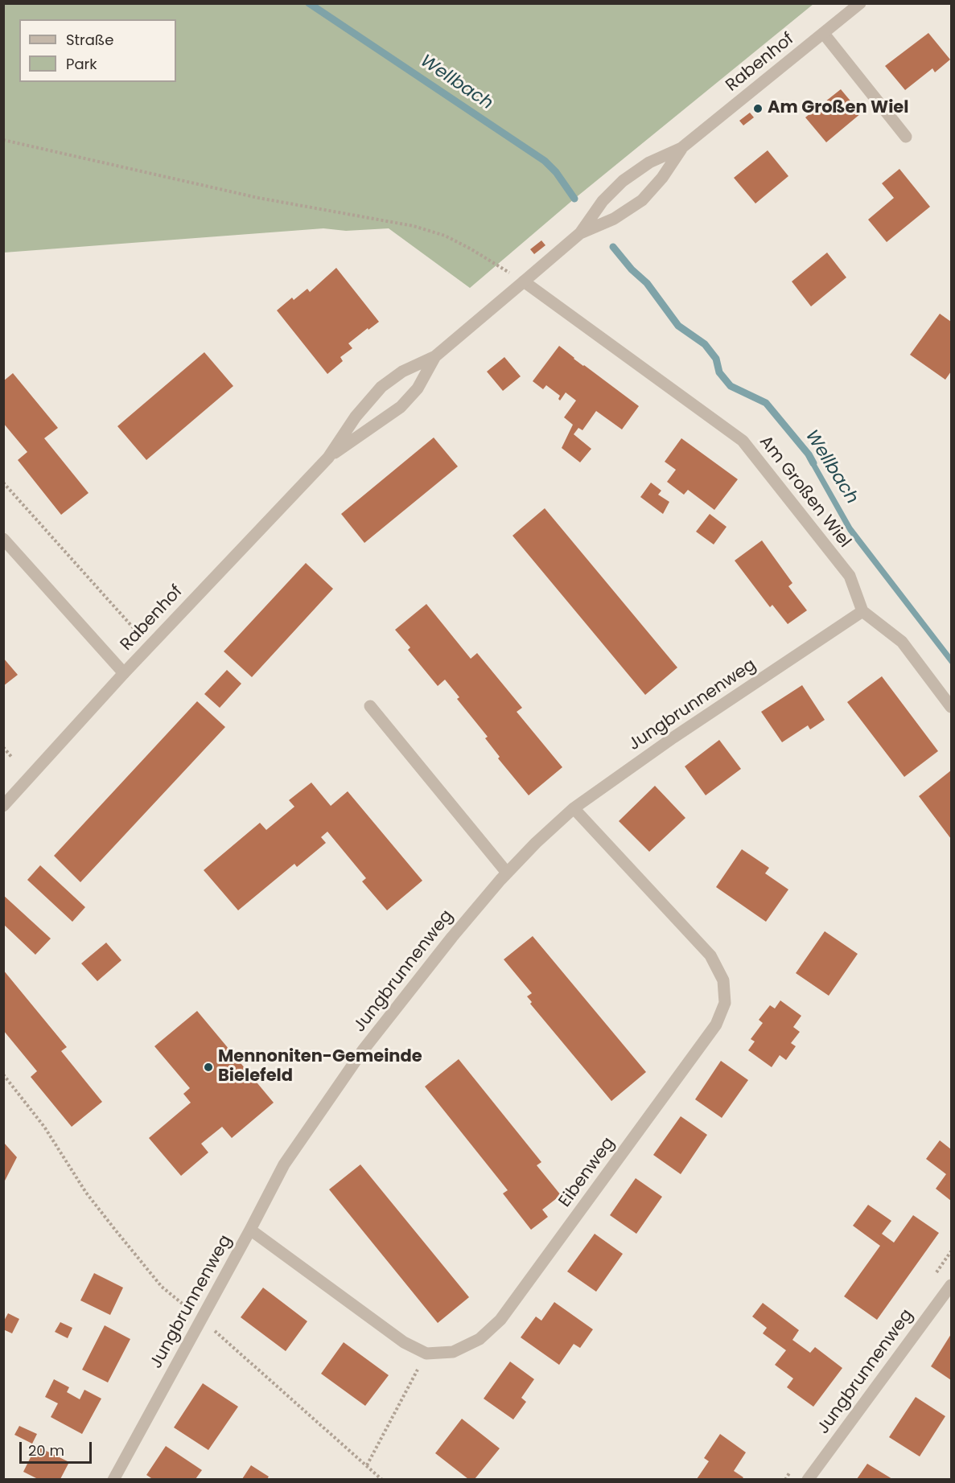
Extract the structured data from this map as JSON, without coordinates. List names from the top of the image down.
{
  "streets": {
    "street": [
      "Rabenhof",
      "Am Großen Wiel",
      "Jungbrunnenweg",
      "Eibenweg"
    ]
  },
  "crossings": [
    ["Rabenhof", "Am Großen Wiel"],
    ["Am Großen Wiel", "Jungbrunnenweg"],
    ["Jungbrunnenweg", "Eibenweg"]
  ],
  "water": ["Wellbach"],
  "places": ["Am Großen Wiel", "Mennoniten-Gemeinde Bielefeld"],
  "legend": ["Straße", "Park"],
  "scale_bar": "20 m"
}
